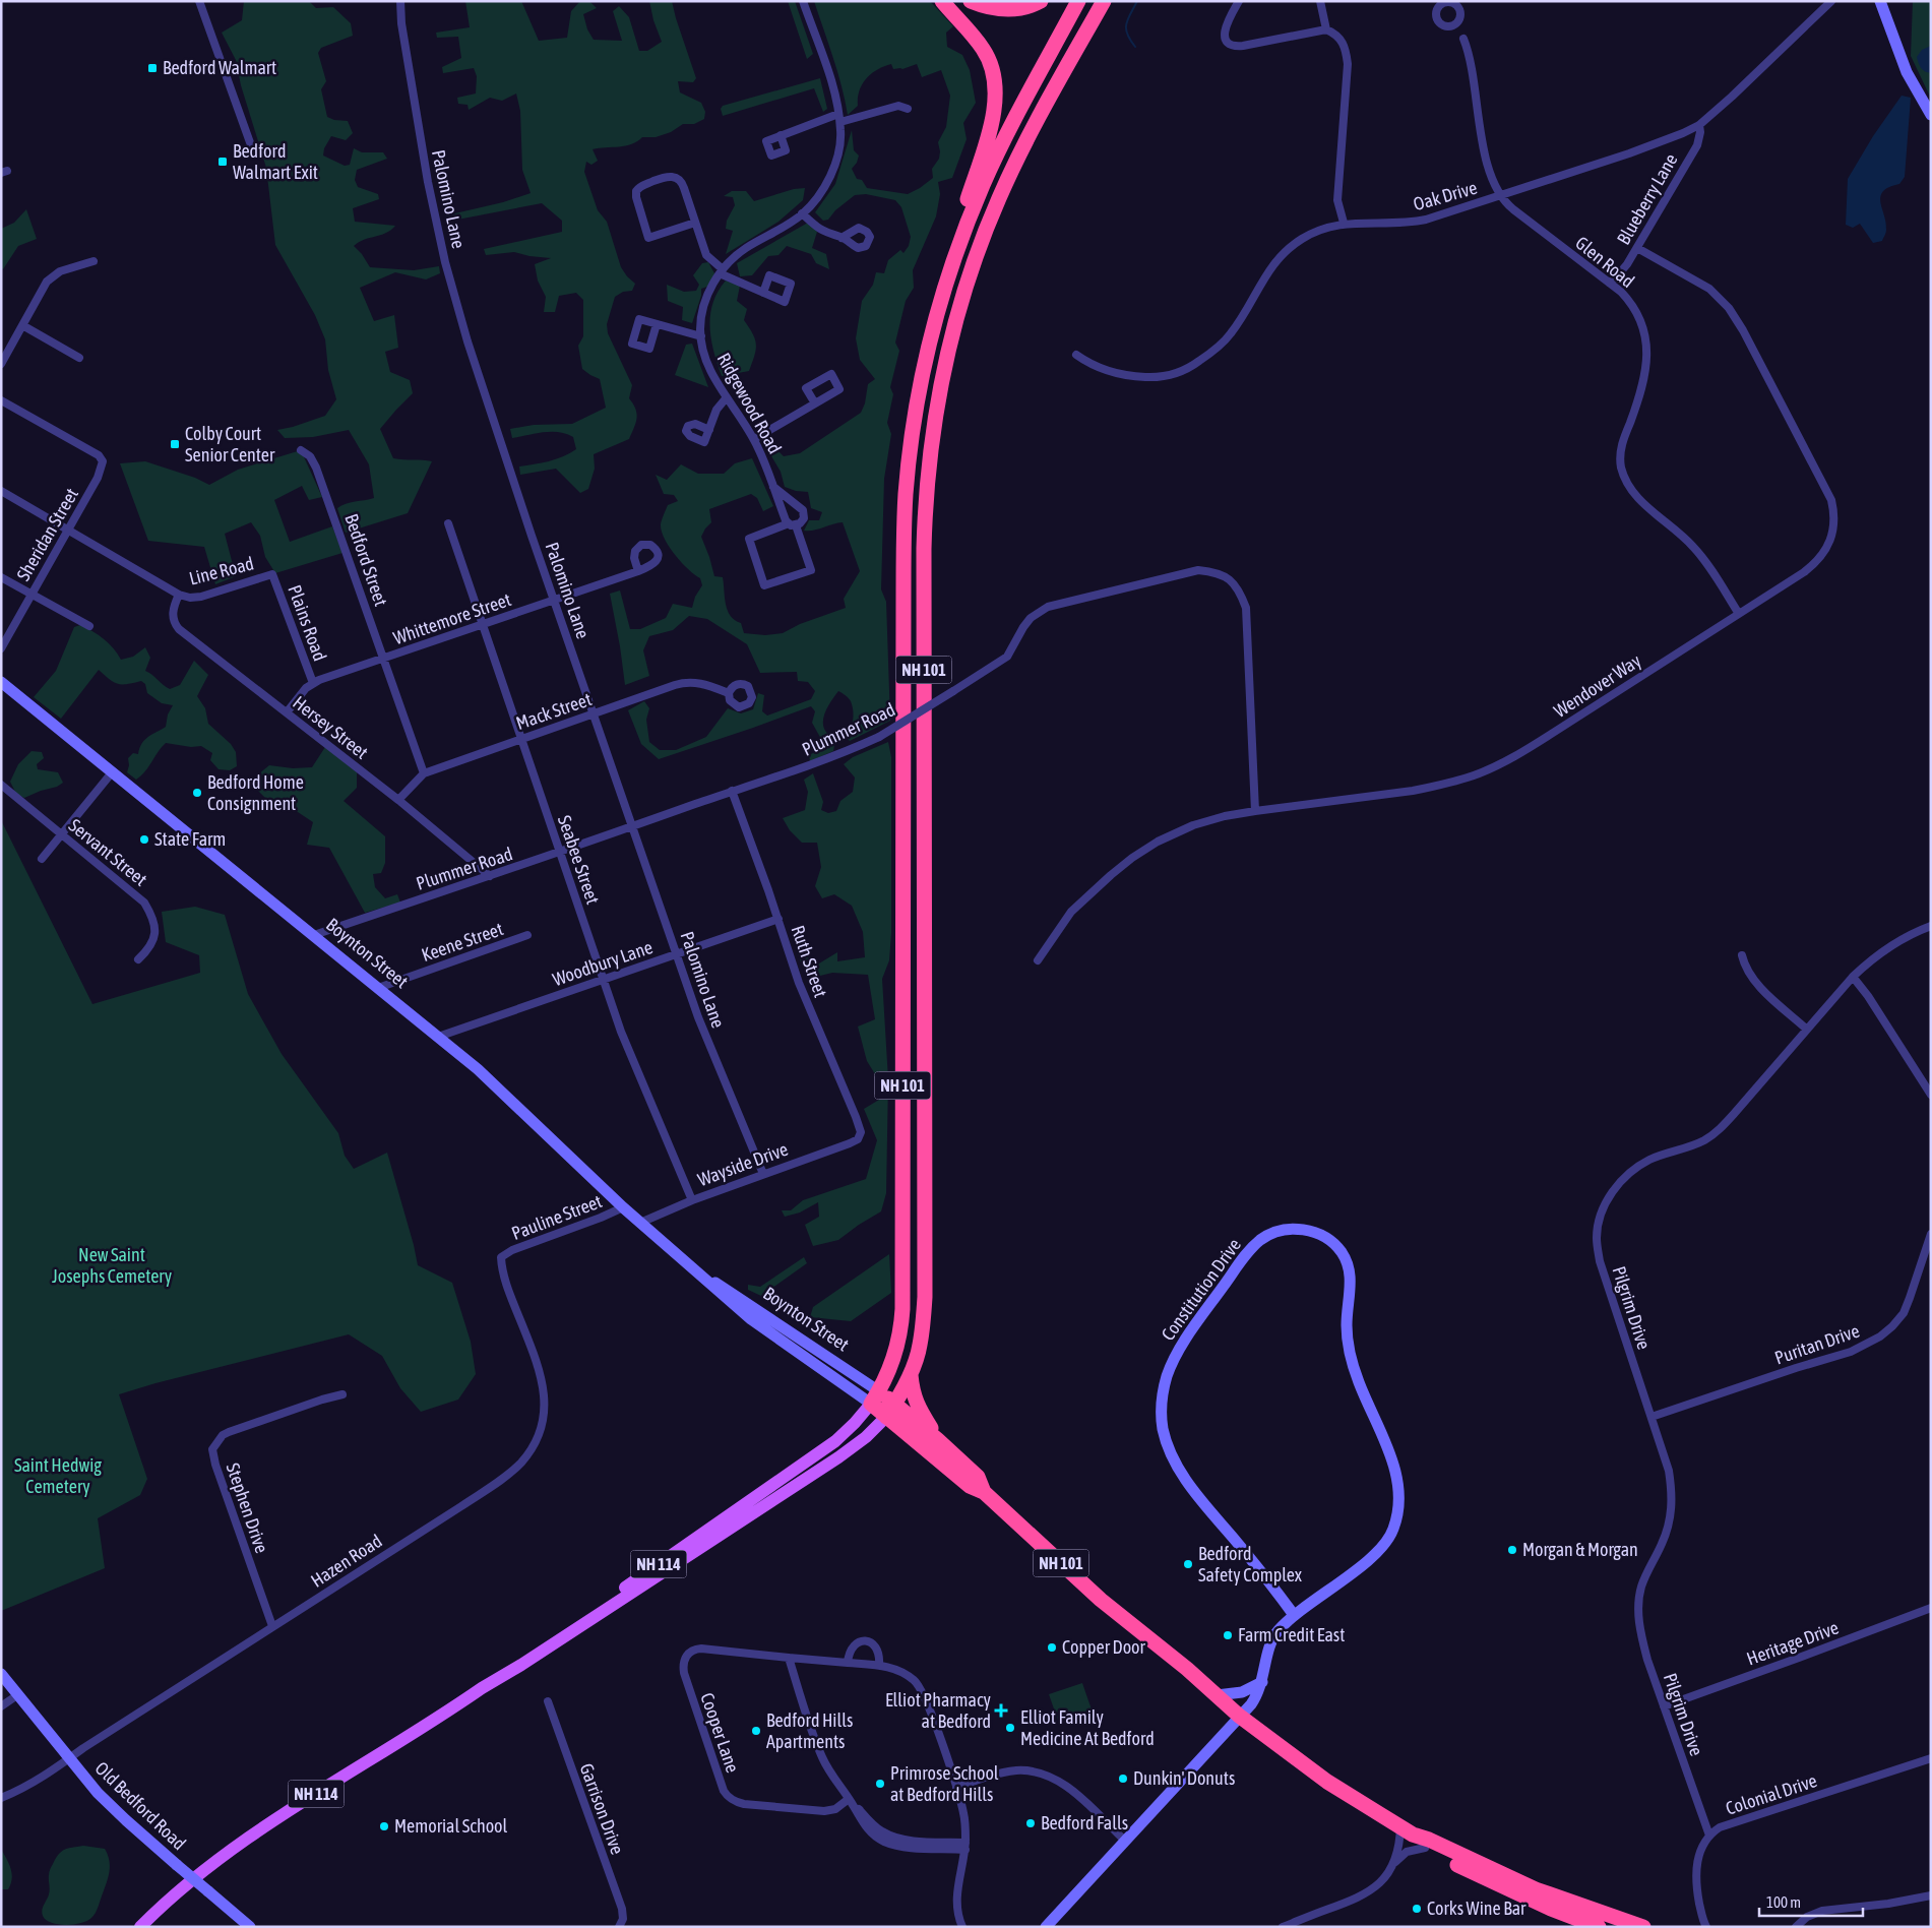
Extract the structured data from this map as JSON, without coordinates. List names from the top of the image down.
{
  "streets": {
    "highway": ["NH 101"],
    "main road": ["NH 114"],
    "street": [
      "Oak Drive",
      "Palomino Lane",
      "Blueberry Lane",
      "Glen Road",
      "Ridgewood Road",
      "Sheridan Street",
      "Bedford Street",
      "Line Road",
      "Whittemore Street",
      "Plains Road",
      "Wendover Way",
      "Mack Street",
      "Hersey Street",
      "Plummer Road",
      "Servant Street",
      "Seabee Street",
      "Keene Street",
      "Boynton Street",
      "Ruth Street",
      "Woodbury Lane",
      "Wayside Drive",
      "Pauline Street",
      "Constitution Drive",
      "Pilgrim Drive",
      "Puritan Drive",
      "Stephen Drive",
      "Hazen Road",
      "Heritage Drive",
      "Cooper Lane",
      "Colonial Drive",
      "Old Bedford Road",
      "Garrison Drive"
    ]
  },
  "crossings": [
    ["Oak Drive", "Blueberry Lane"],
    ["Oak Drive", "Glen Road"],
    ["Palomino Lane", "Whittemore Street"],
    ["Palomino Lane", "Mack Street"],
    ["Palomino Lane", "Plummer Road"],
    ["Palomino Lane", "Woodbury Lane"],
    ["Palomino Lane", "Wayside Drive"],
    ["Blueberry Lane", "Glen Road"],
    ["Blueberry Lane", "Wendover Way"],
    ["Glen Road", "Wendover Way"],
    ["Bedford Street", "Whittemore Street"],
    ["Bedford Street", "Mack Street"],
    ["Line Road", "Plains Road"],
    ["Line Road", "Hersey Street"],
    ["Whittemore Street", "Plains Road"],
    ["Whittemore Street", "Hersey Street"],
    ["Whittemore Street", "Seabee Street"],
    ["NH 101", "Boynton Street"],
    ["NH 101", "Constitution Drive"],
    ["NH 101", "NH 114"],
    ["Wendover Way", "Plummer Road"],
    ["Mack Street", "Hersey Street"],
    ["Mack Street", "Seabee Street"],
    ["Hersey Street", "Plummer Road"],
    ["Plummer Road", "Seabee Street"],
    ["Plummer Road", "Boynton Street"],
    ["Plummer Road", "Ruth Street"],
    ["Seabee Street", "Woodbury Lane"],
    ["Seabee Street", "Wayside Drive"],
    ["Keene Street", "Boynton Street"],
    ["Boynton Street", "Woodbury Lane"],
    ["Boynton Street", "Wayside Drive"],
    ["Boynton Street", "Pauline Street"],
    ["Boynton Street", "NH 114"],
    ["Ruth Street", "Woodbury Lane"],
    ["Ruth Street", "Wayside Drive"],
    ["Pauline Street", "Hazen Road"],
    ["Pilgrim Drive", "Puritan Drive"],
    ["Pilgrim Drive", "Heritage Drive"],
    ["Pilgrim Drive", "Colonial Drive"],
    ["Stephen Drive", "Hazen Road"],
    ["Hazen Road", "Old Bedford Road"]
  ],
  "parks": ["New Saint Josephs Cemetery", "Saint Hedwig Cemetery"],
  "places": {
    "transit": ["Bedford Walmart", "Bedford Walmart Exit", "Colby Court Senior Center"],
    "other": [
      "Bedford Home Consignment",
      "State Farm",
      "Morgan & Morgan",
      "Bedford Safety Complex",
      "Farm Credit East",
      "Copper Door",
      "Elliot Family Medicine At Bedford",
      "Bedford Hills Apartments",
      "Dunkin' Donuts",
      "Primrose School at Bedford Hills",
      "Bedford Falls",
      "Memorial School",
      "Corks Wine Bar"
    ],
    "health": ["Elliot Pharmacy at Bedford"]
  },
  "scale_bar": "100 m"
}
